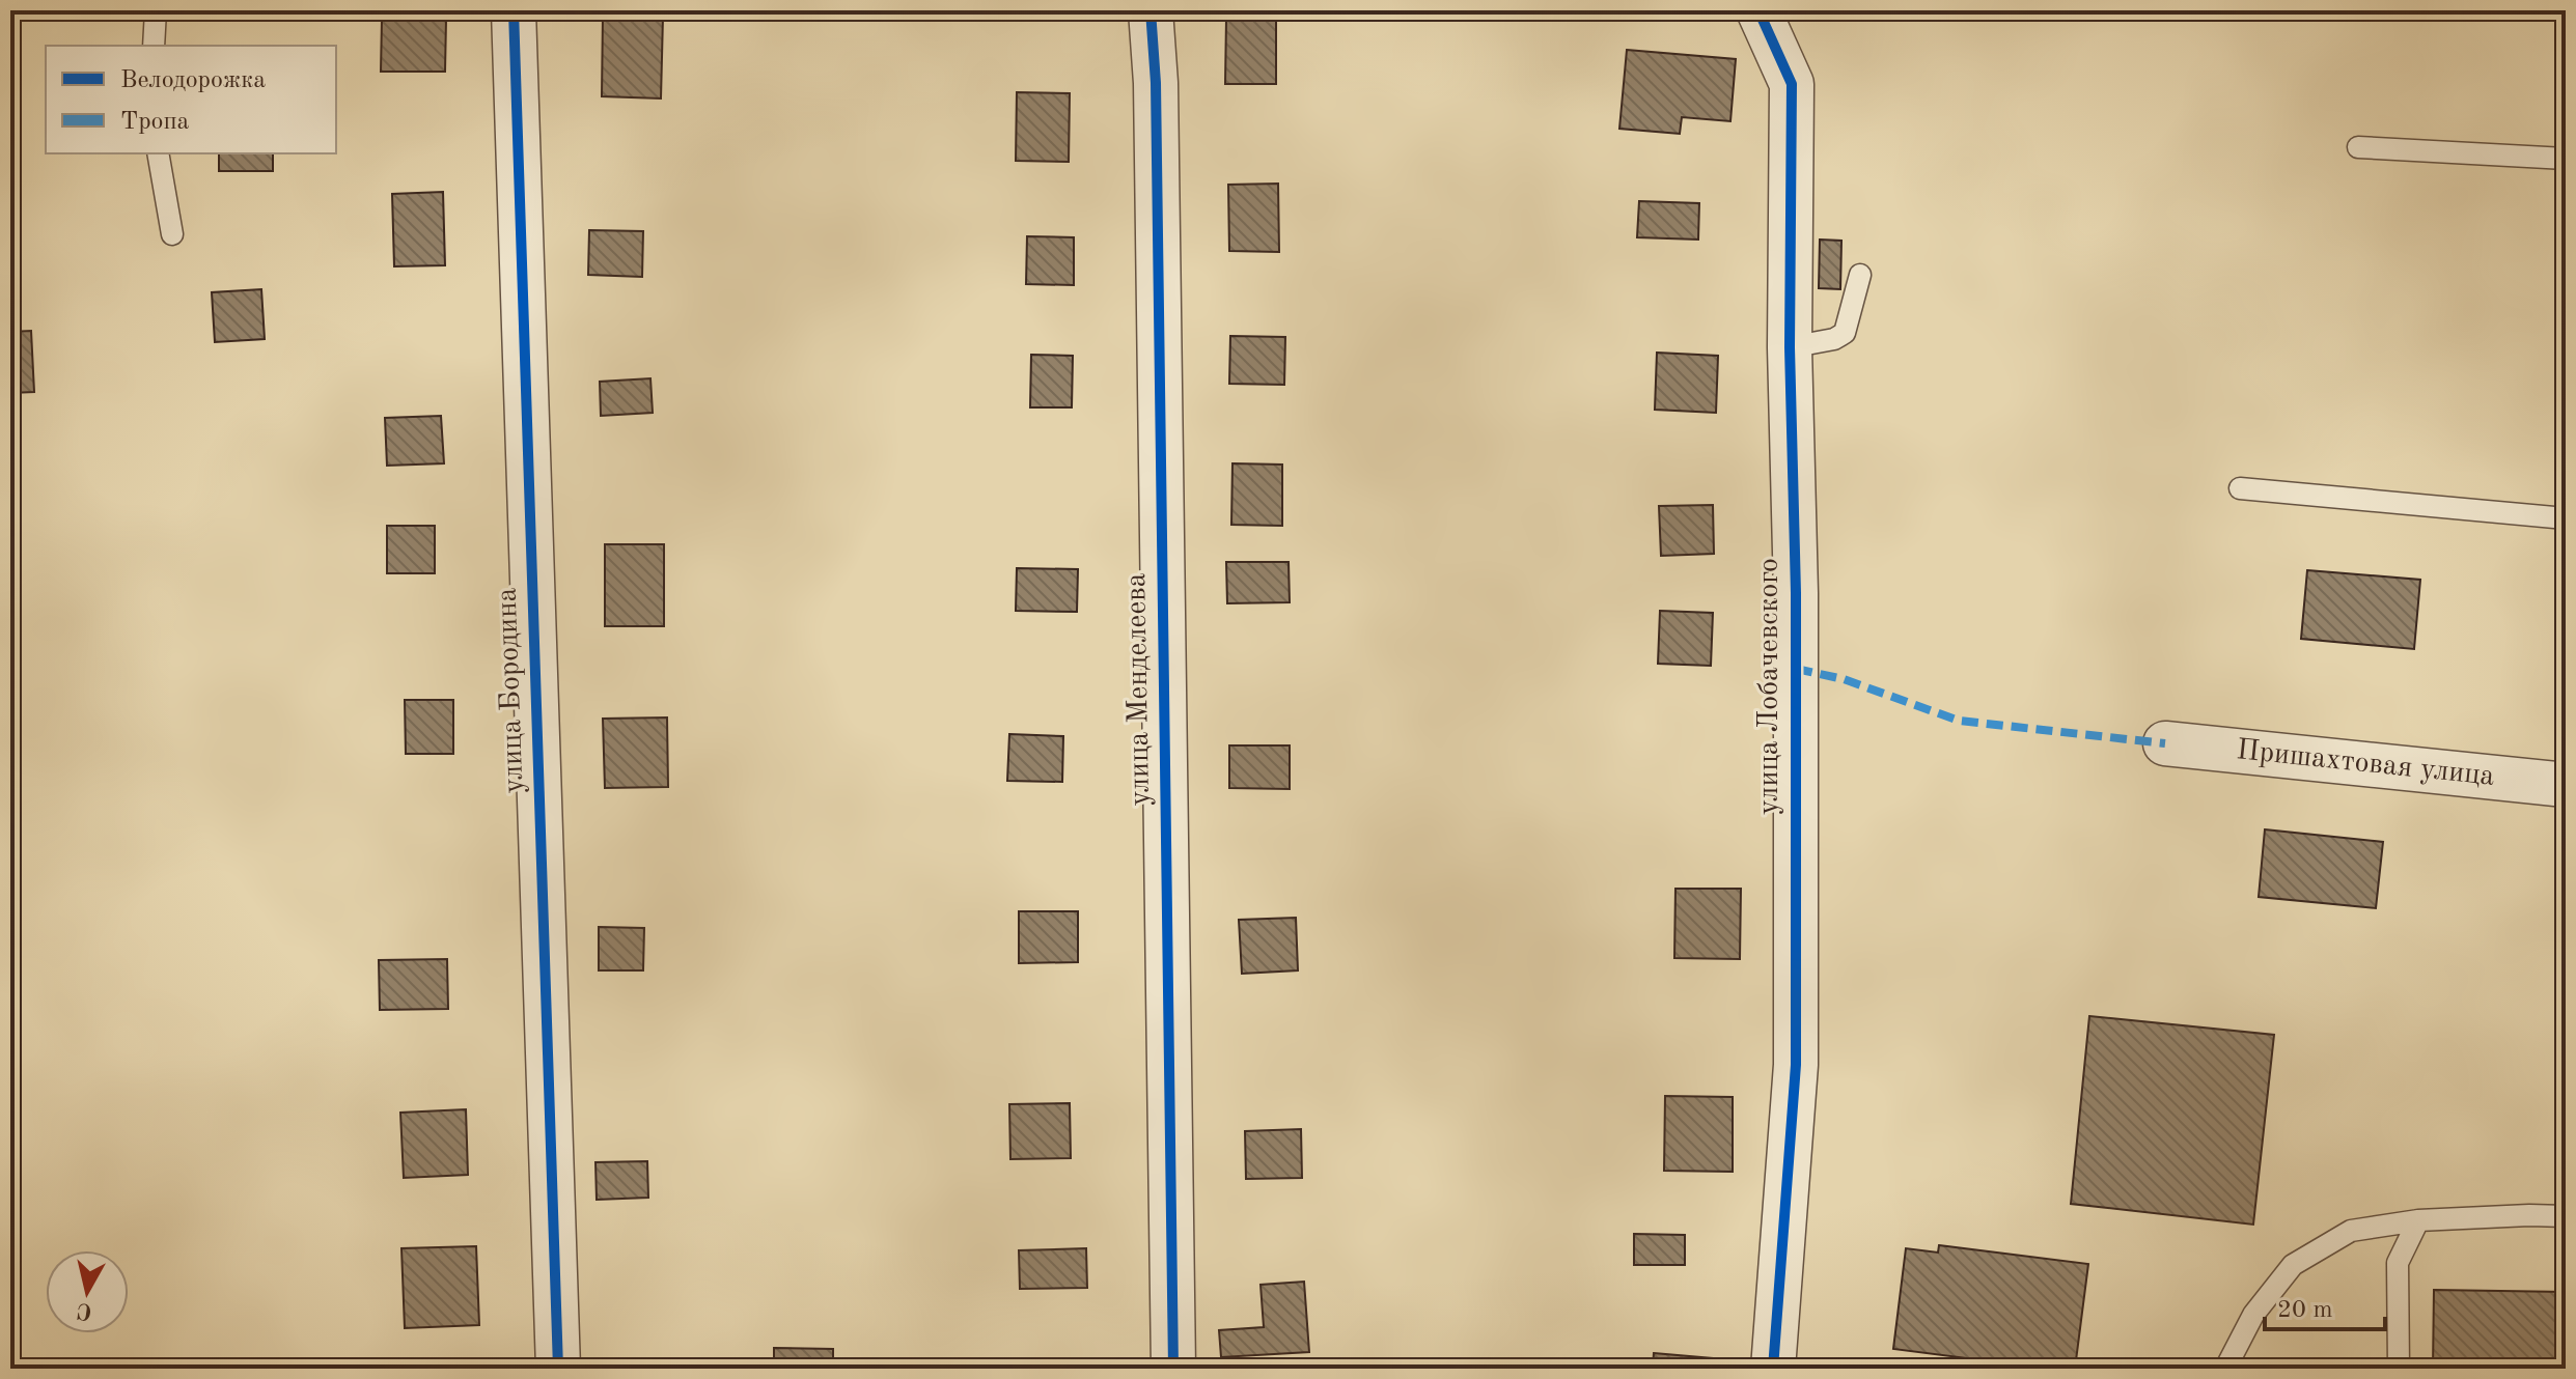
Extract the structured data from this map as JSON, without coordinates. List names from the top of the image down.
{
  "streets": {
    "street": [
      "улица Лобачевского",
      "улица Менделеева",
      "улица Бородина",
      "Пришахтовая улица"
    ]
  },
  "legend": ["Велодорожка", "Тропа"],
  "scale_bar": "20 m",
  "north": "bottom"
}
